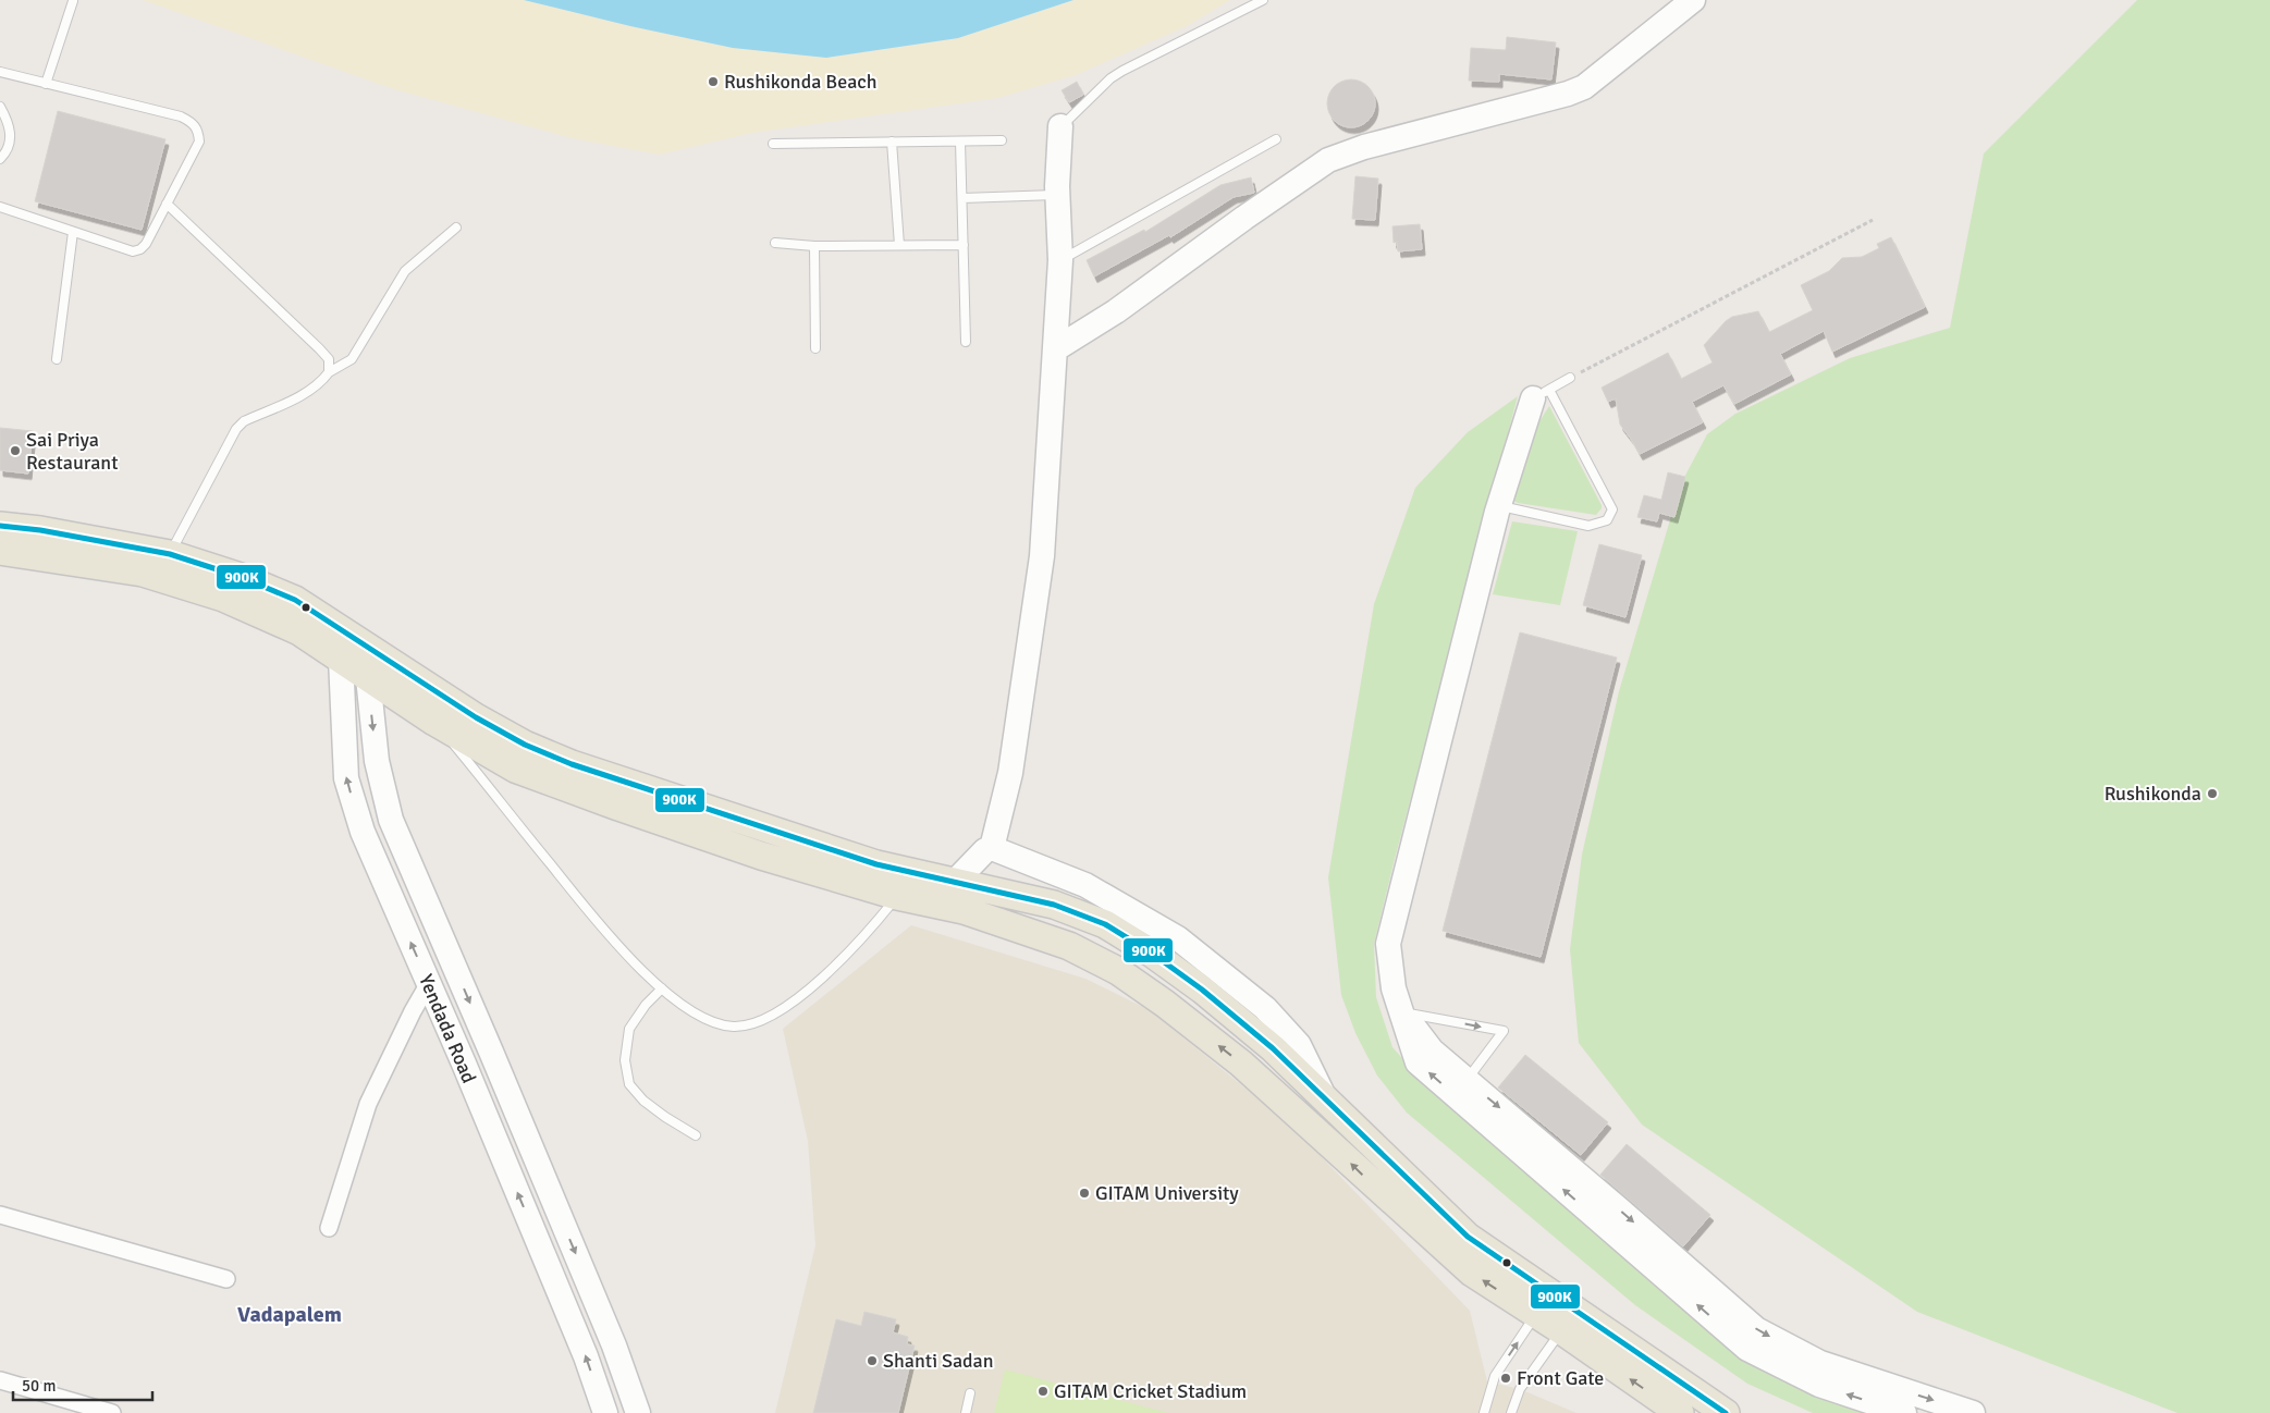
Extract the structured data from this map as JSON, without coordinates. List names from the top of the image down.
{
  "streets": {
    "street": ["Yendada Road"]
  },
  "districts": ["Vadapalem"],
  "places": [
    "Rushikonda Beach",
    "Sai Priya Restaurant",
    "Rushikonda",
    "GITAM University",
    "Shanti Sadan",
    "Front Gate",
    "GITAM Cricket Stadium"
  ],
  "lines": ["transit line 900K"],
  "scale_bar": "50 m"
}
